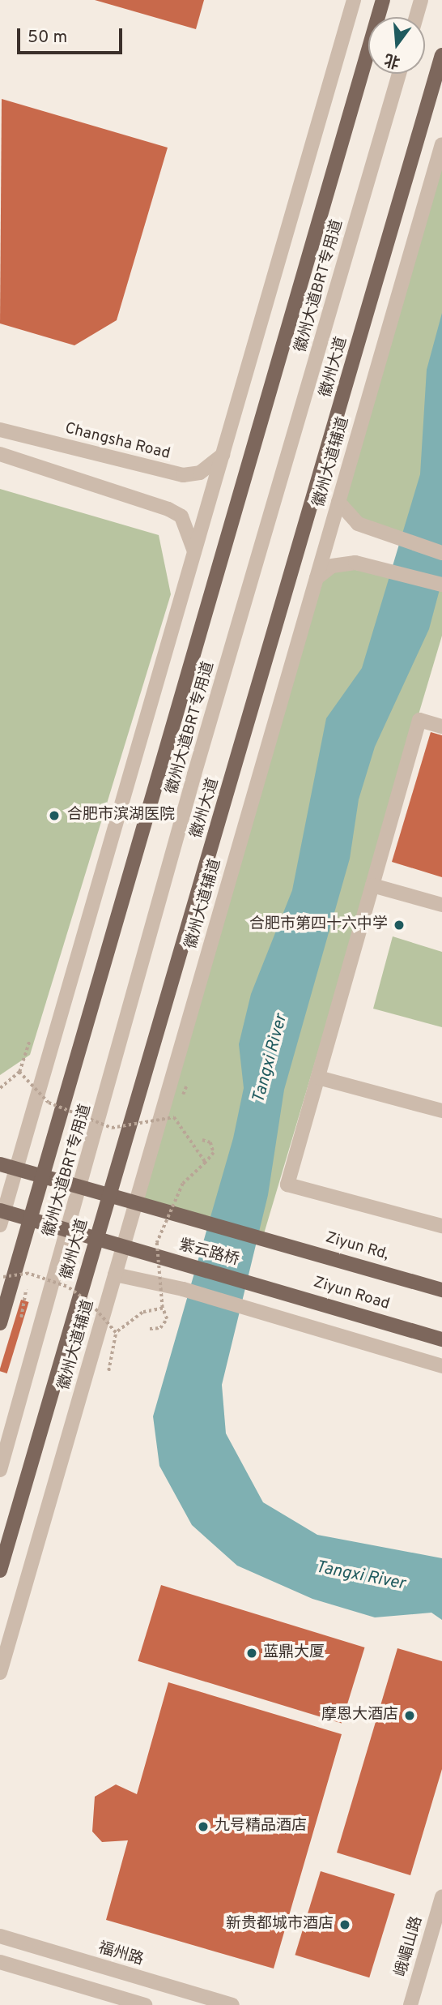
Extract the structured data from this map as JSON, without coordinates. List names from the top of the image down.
{
  "streets": {
    "main road": [
      "徽州大道",
      "Ziyun Rd,",
      "紫云路桥",
      "Ziyun Road"
    ],
    "street": [
      "徽州大道BRT专用道",
      "Changsha Road",
      "徽州大道辅道",
      "峨嵋山路",
      "福州路"
    ]
  },
  "crossings": [
    ["徽州大道辅道", "紫云路桥"],
    ["Ziyun Rd,", "紫云路桥"],
    ["紫云路桥", "Ziyun Road"]
  ],
  "water": ["Tangxi River"],
  "places": [
    "合肥市滨湖医院",
    "合肥市第四十六中学",
    "蓝鼎大厦",
    "摩恩大酒店",
    "九号精品酒店",
    "新贵都城市酒店"
  ],
  "scale_bar": "50 m",
  "north": "bottom"
}
